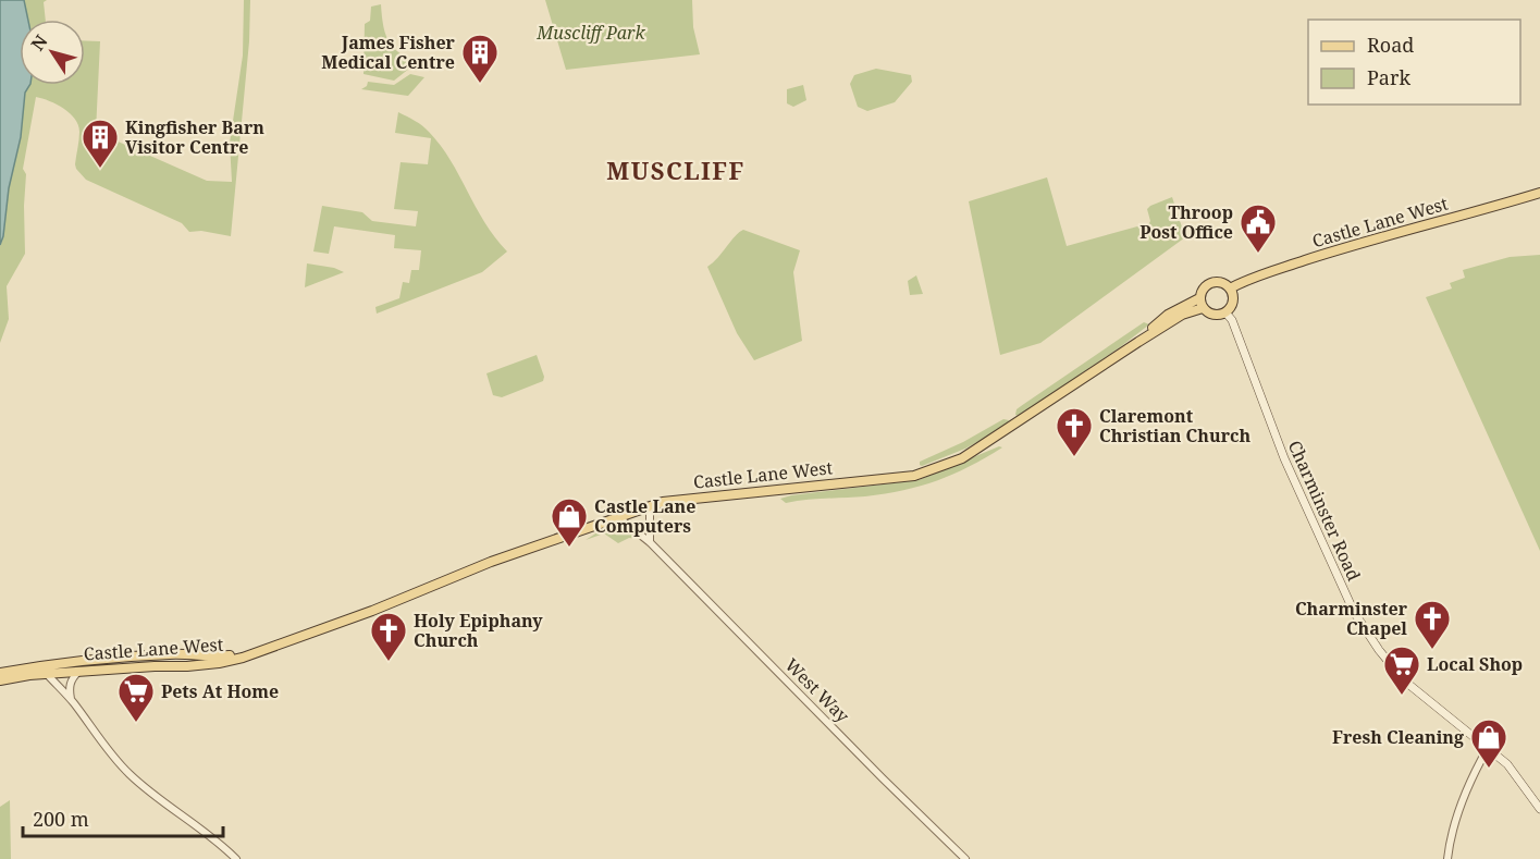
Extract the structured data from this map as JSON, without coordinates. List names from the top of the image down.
{
  "streets": {
    "main road": ["Castle Lane West", "Charminster Road"],
    "street": ["West Way"]
  },
  "crossings": [
    ["Castle Lane West", "Charminster Road"],
    ["Castle Lane West", "West Way"]
  ],
  "districts": ["MUSCLIFF"],
  "parks": ["Muscliff Park"],
  "places": {
    "building": ["James Fisher Medical Centre", "Kingfisher Barn Visitor Centre"],
    "public building": ["Throop Post Office"],
    "church": ["Claremont Christian Church", "Charminster Chapel", "Holy Epiphany Church"],
    "shop": ["Castle Lane Computers", "Fresh Cleaning"],
    "supermarket": ["Local Shop", "Pets At Home"]
  },
  "legend": ["Road", "Park"],
  "scale_bar": "200 m",
  "north": "top left"
}
